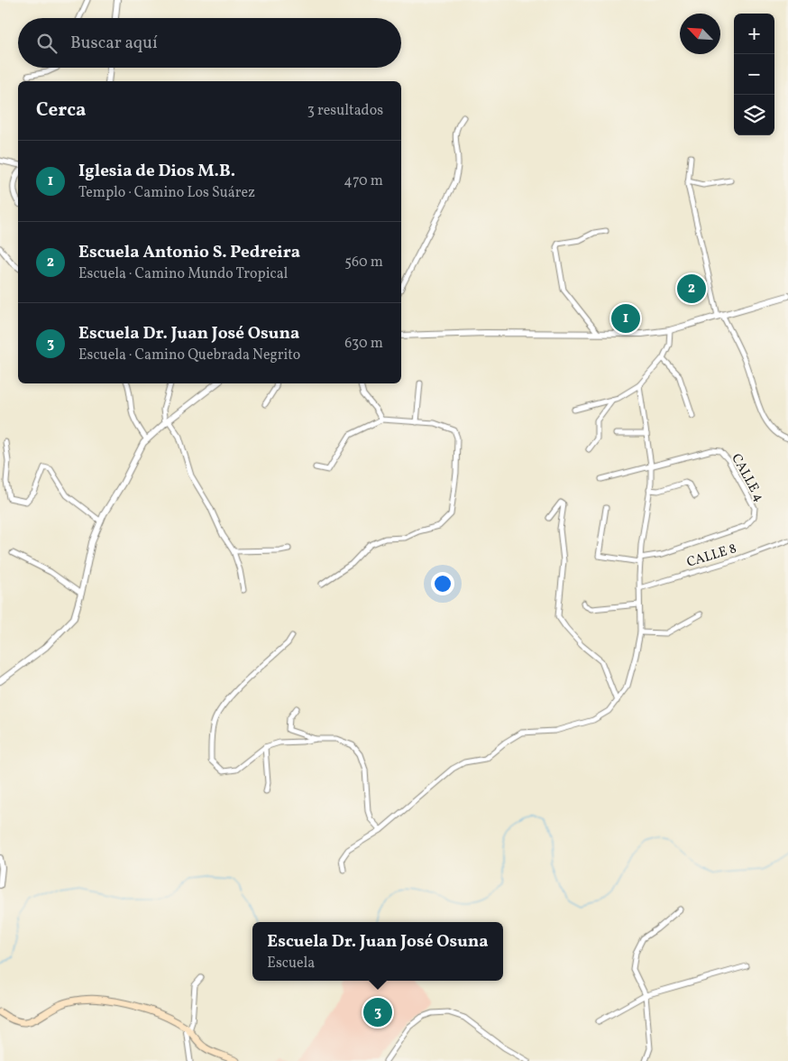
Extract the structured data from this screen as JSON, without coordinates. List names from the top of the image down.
{
  "streets": {
    "street": ["CALLE 4", "CALLE 8"]
  },
  "north": "top left",
  "page": {
    "map_buttons": ["+", "−"],
    "search": "Buscar aquí",
    "heading": ["Cerca", "3 resultados"],
    "list": [
      {
        "mark": "1",
        "name": "Iglesia de Dios M.B.",
        "note": "Templo · Camino Los Suárez",
        "value": "470 m"
      },
      {
        "mark": "2",
        "name": "Escuela Antonio S. Pedreira",
        "note": "Escuela · Camino Mundo Tropical",
        "value": "560 m"
      },
      {
        "mark": "3",
        "name": "Escuela Dr. Juan José Osuna",
        "note": "Escuela · Camino Quebrada Negrito",
        "value": "630 m"
      }
    ],
    "pins": ["2", "1", "3"],
    "popup": ["Escuela Dr. Juan José Osuna", "Escuela"]
  }
}
